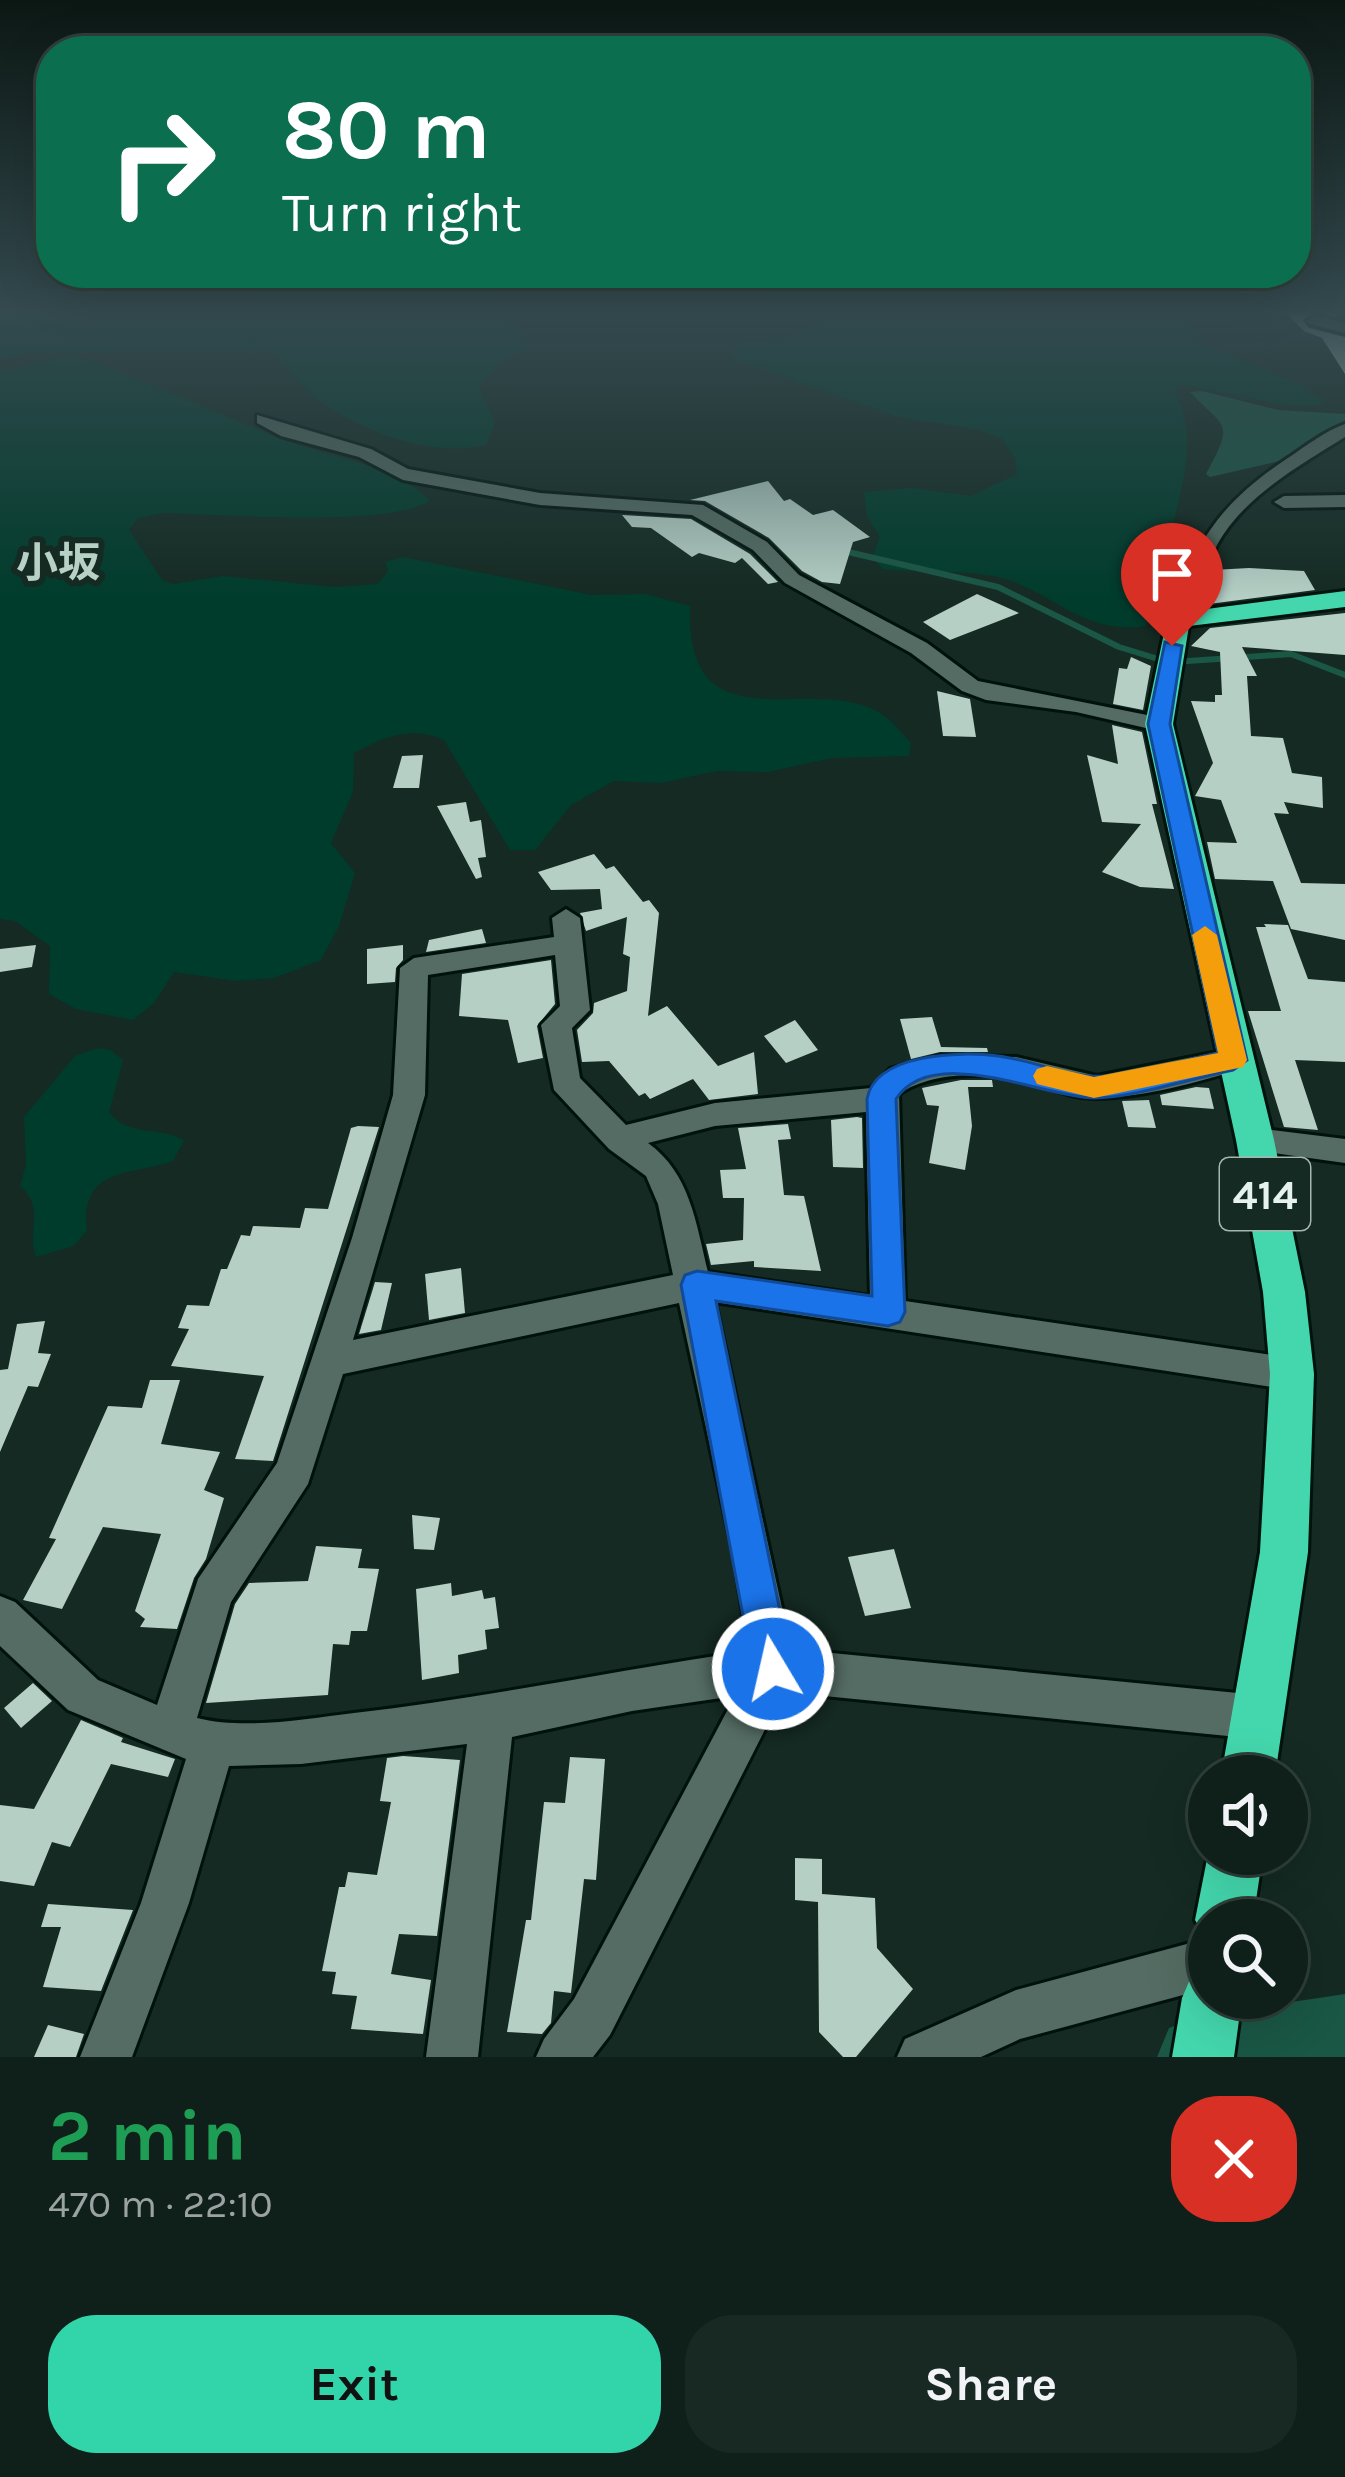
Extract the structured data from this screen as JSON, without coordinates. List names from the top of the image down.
{
  "streets": {
    "highway": ["414"]
  },
  "districts": ["小坂"],
  "page": {
    "turn": ["80 m", "Turn right"],
    "heading": ["2 min", "470 m · 22:10"],
    "buttons": ["Exit", "Share"]
  }
}
